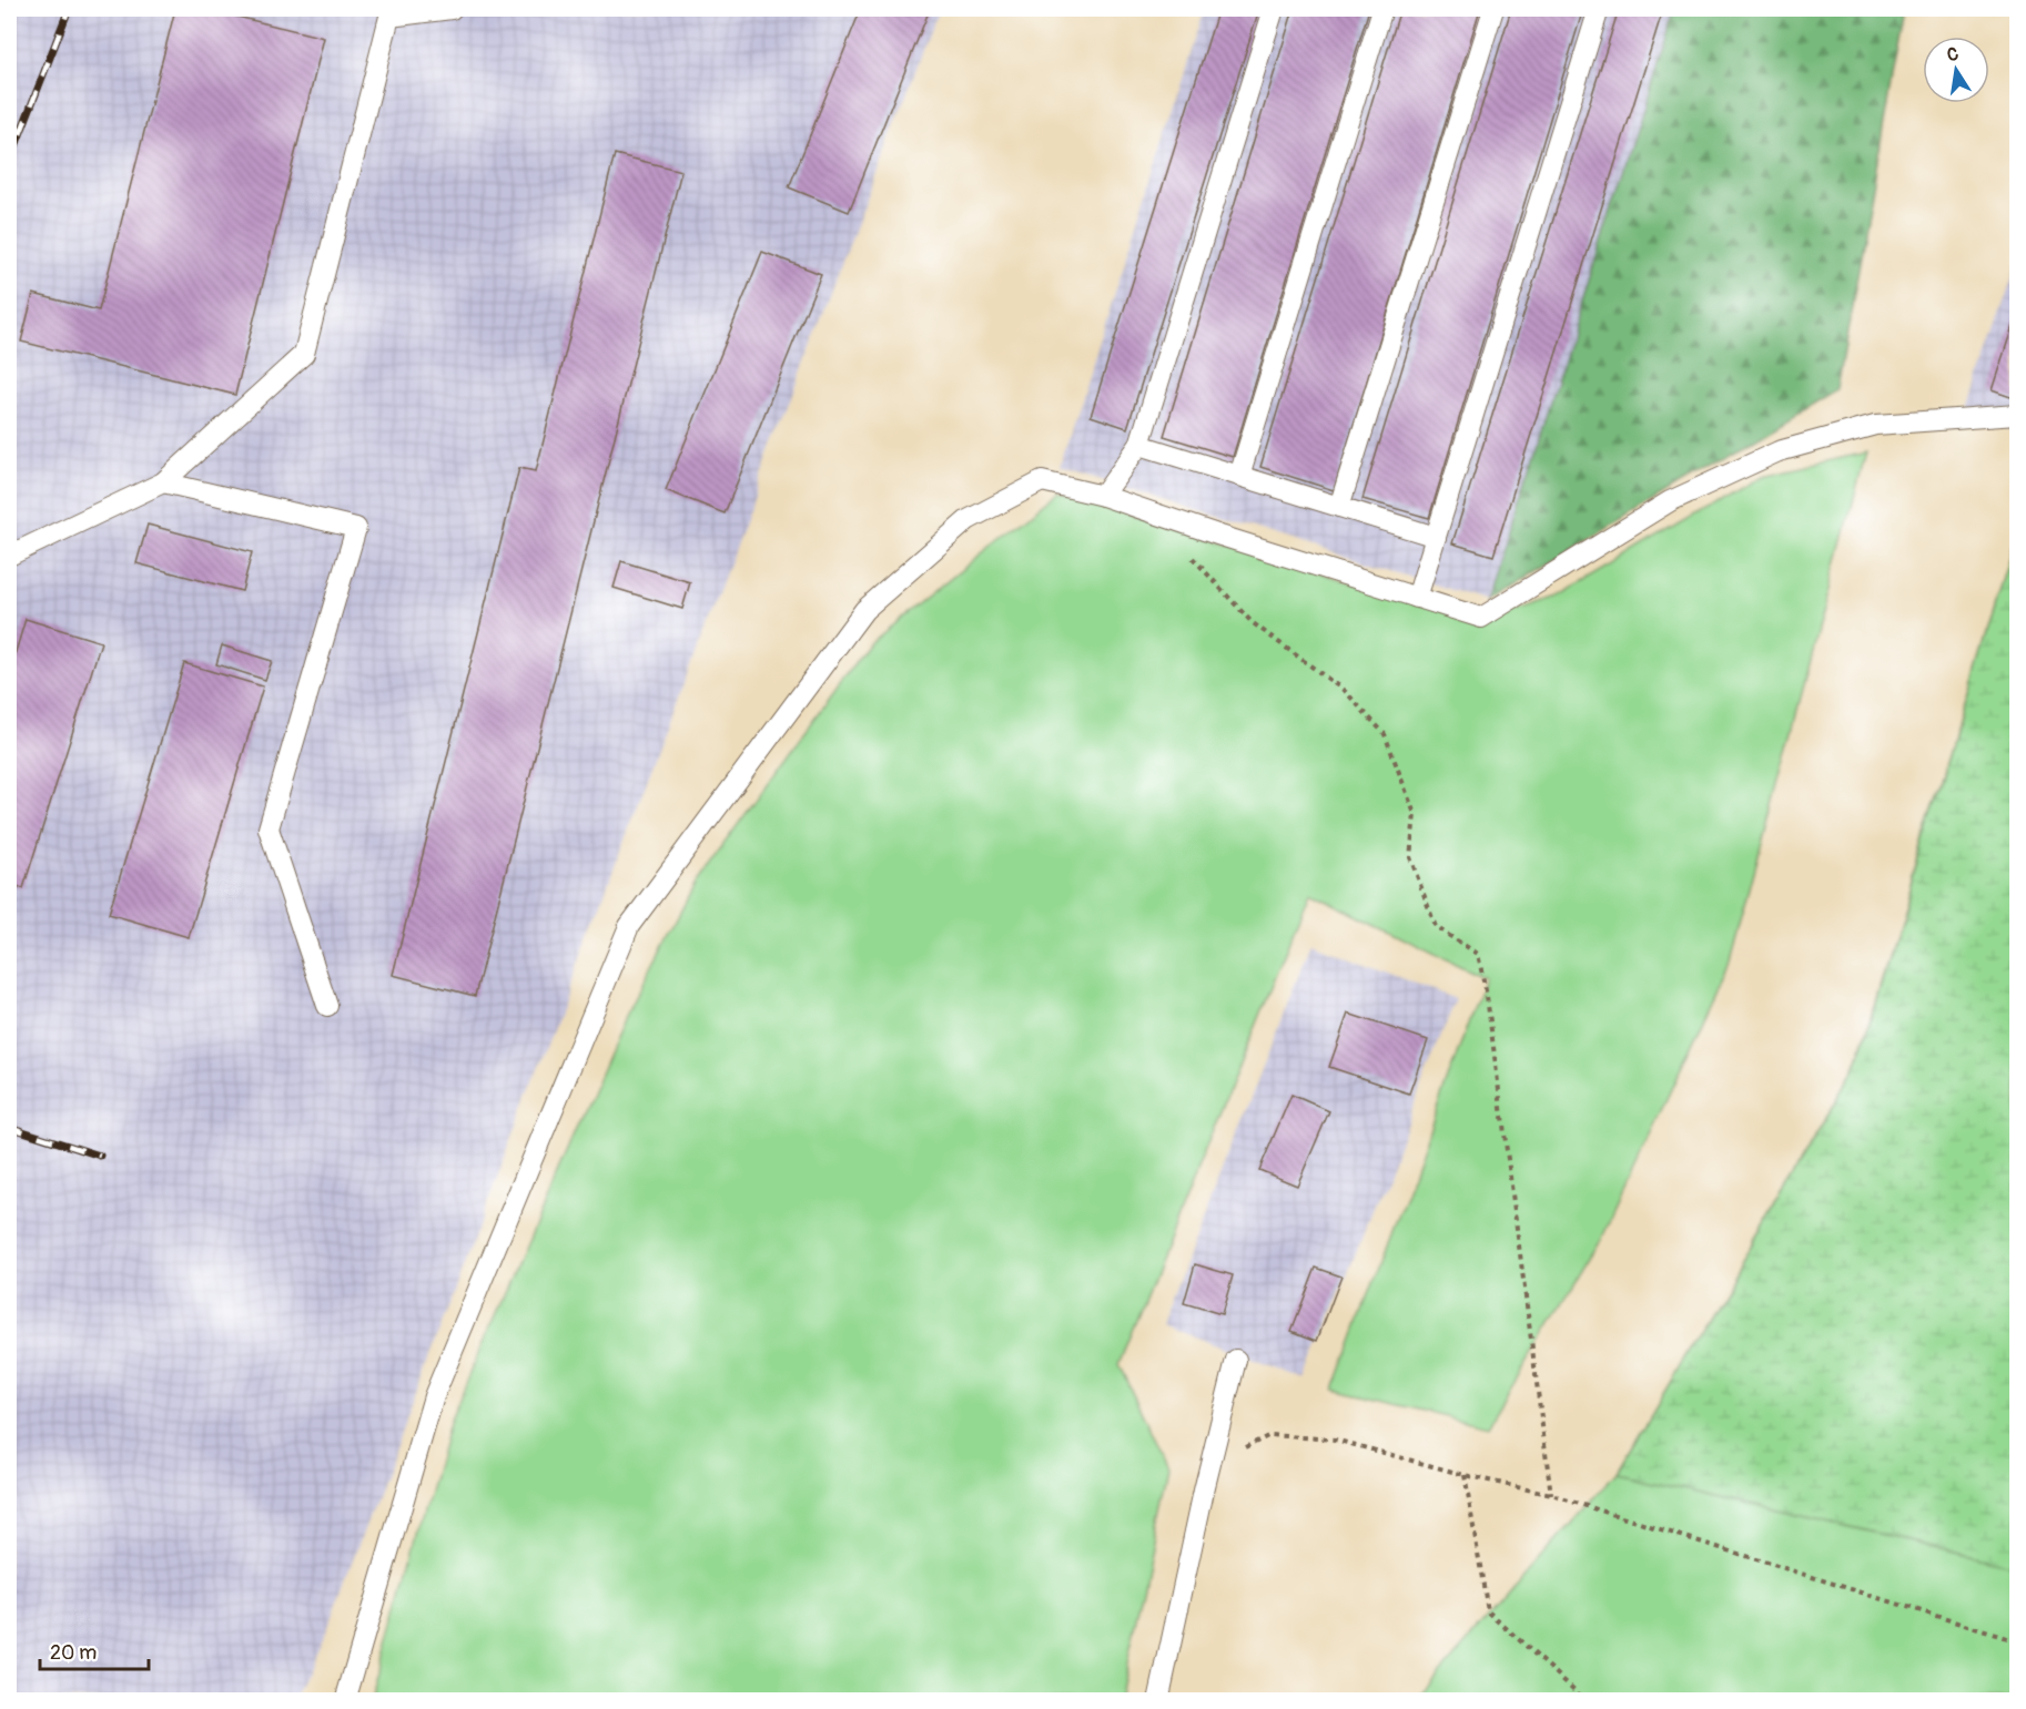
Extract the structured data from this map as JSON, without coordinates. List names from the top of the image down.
{
  "scale_bar": "20 m",
  "north": "top"
}
